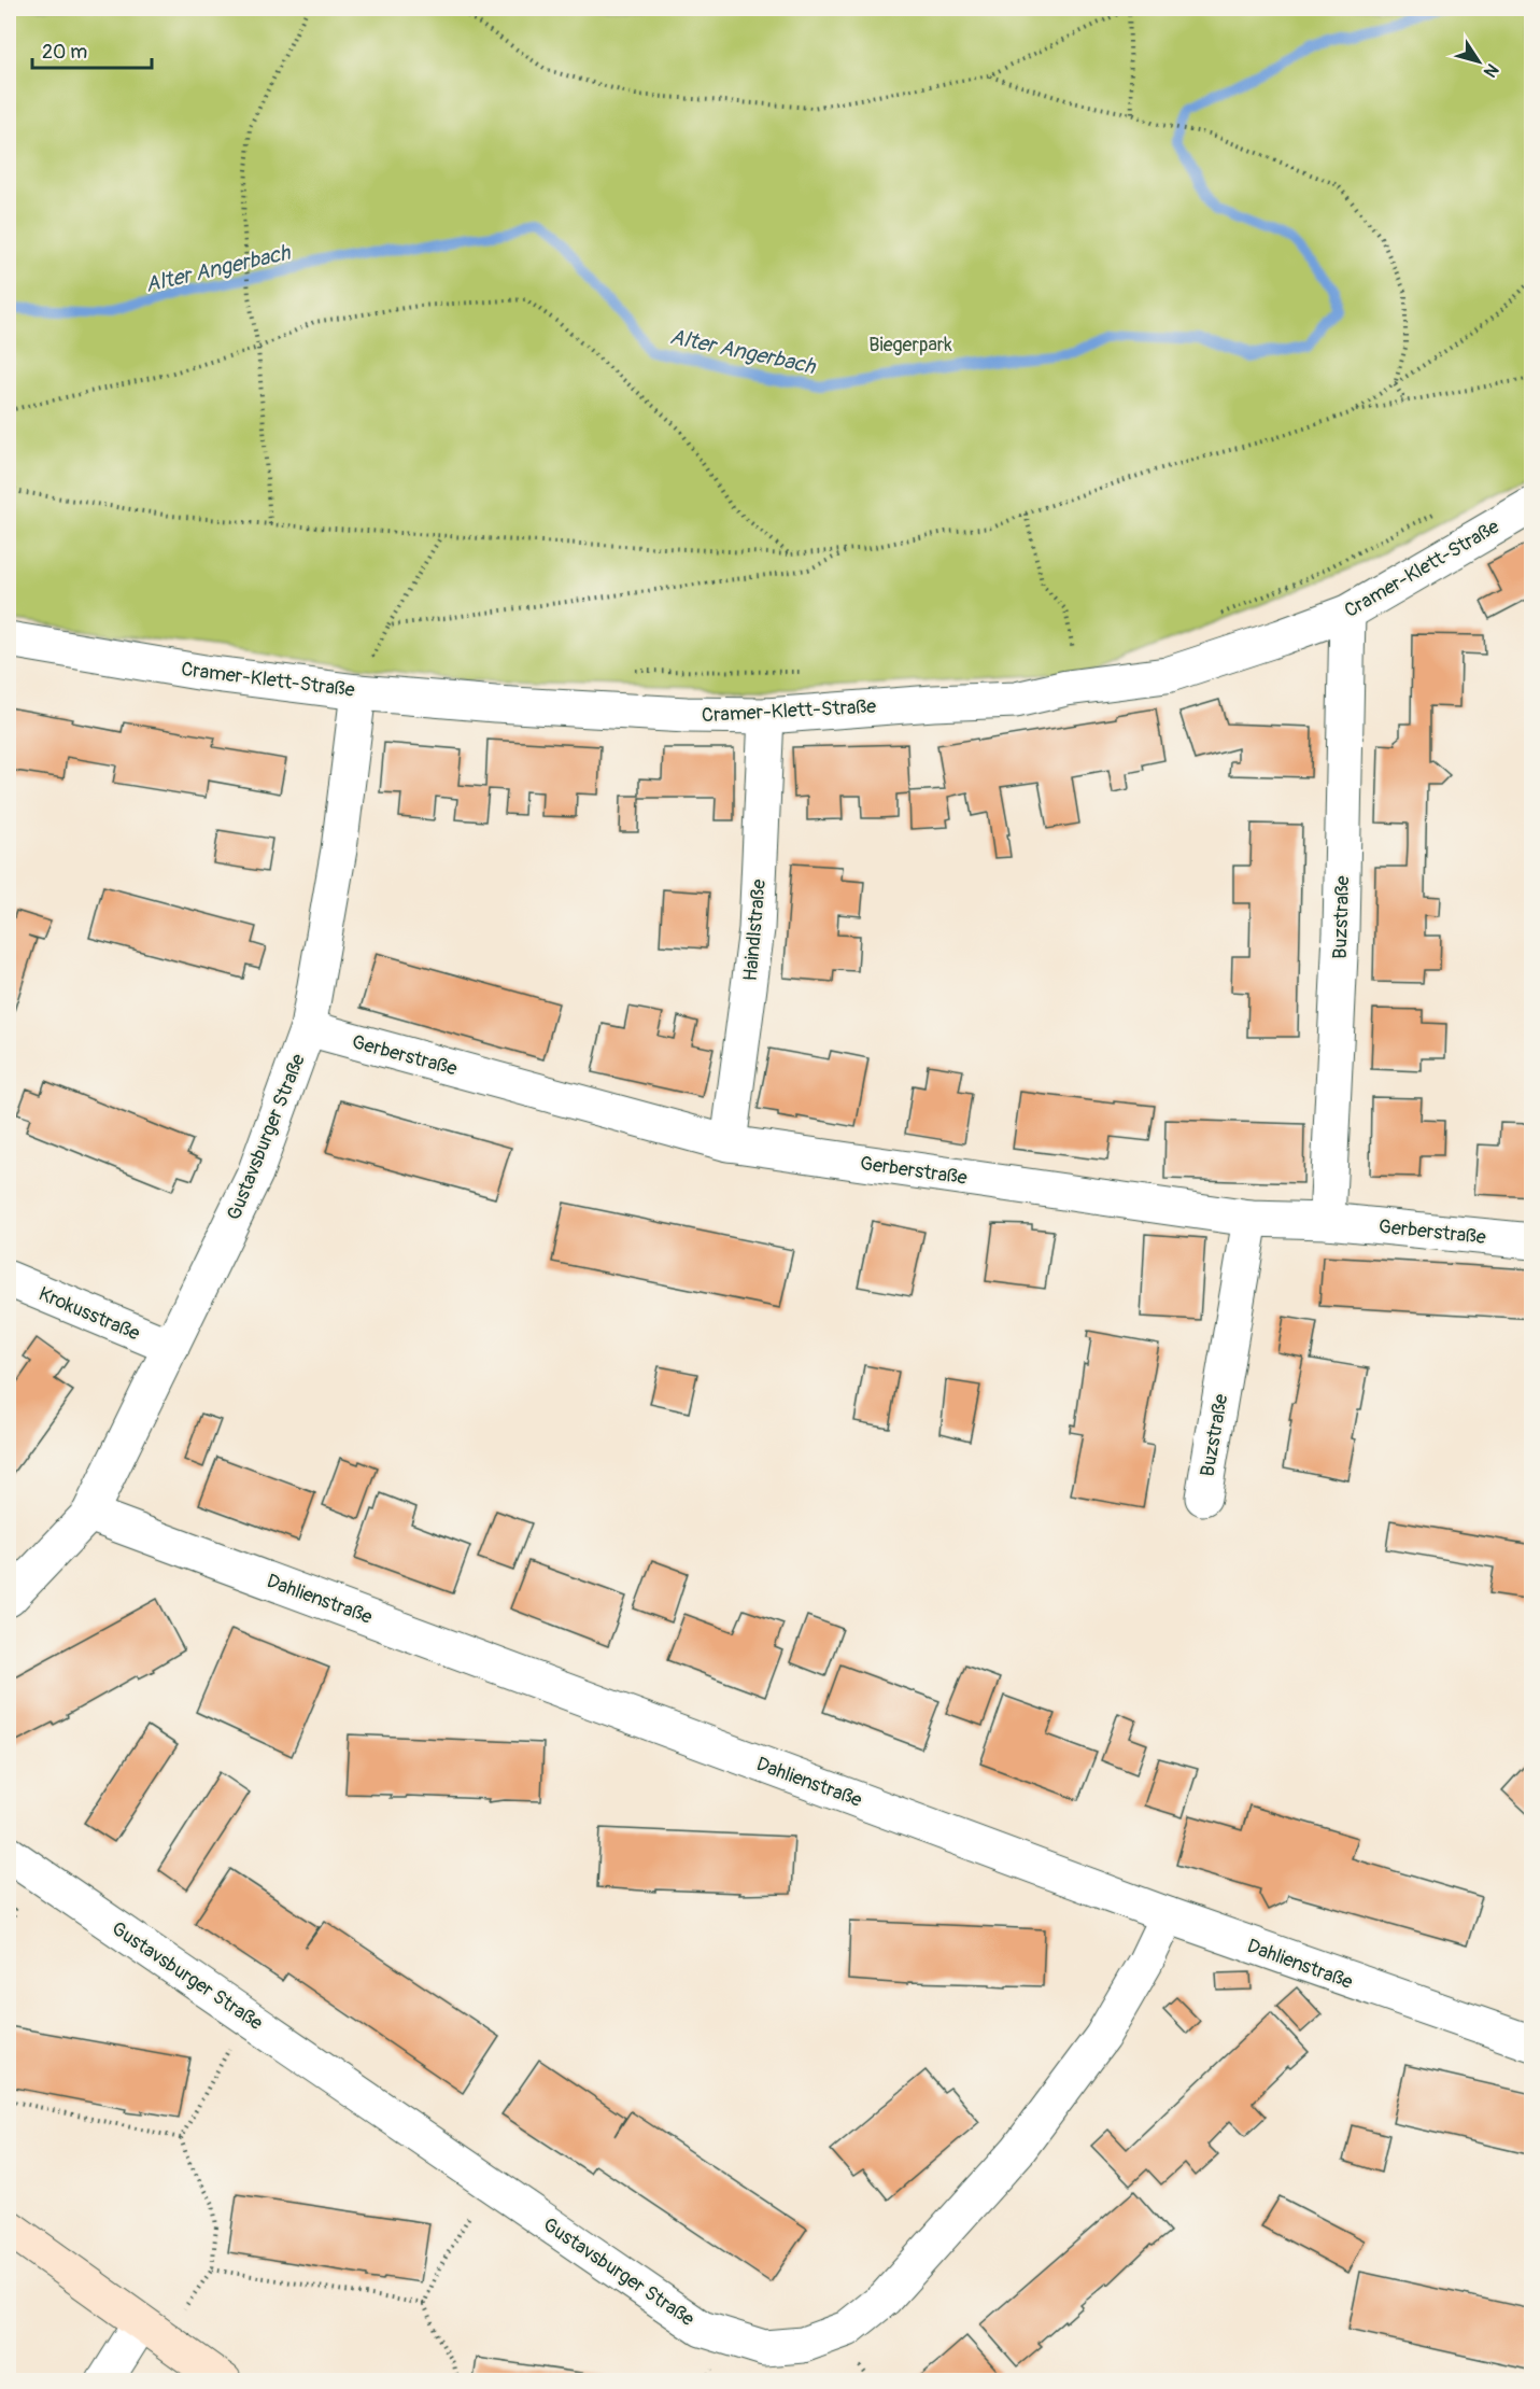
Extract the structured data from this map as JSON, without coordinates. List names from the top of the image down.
{
  "streets": {
    "street": [
      "Cramer-Klett-Straße",
      "Buzstraße",
      "Haindlstraße",
      "Gerberstraße",
      "Gustavsburger Straße",
      "Krokusstraße",
      "Dahlienstraße"
    ]
  },
  "crossings": [
    ["Cramer-Klett-Straße", "Buzstraße"],
    ["Cramer-Klett-Straße", "Haindlstraße"],
    ["Cramer-Klett-Straße", "Gustavsburger Straße"],
    ["Buzstraße", "Gerberstraße"],
    ["Haindlstraße", "Gerberstraße"],
    ["Gerberstraße", "Gustavsburger Straße"],
    ["Gustavsburger Straße", "Krokusstraße"],
    ["Gustavsburger Straße", "Dahlienstraße"]
  ],
  "water": ["Alter Angerbach"],
  "parks": ["Biegerpark"],
  "scale_bar": "20 m",
  "north": "bottom right"
}
